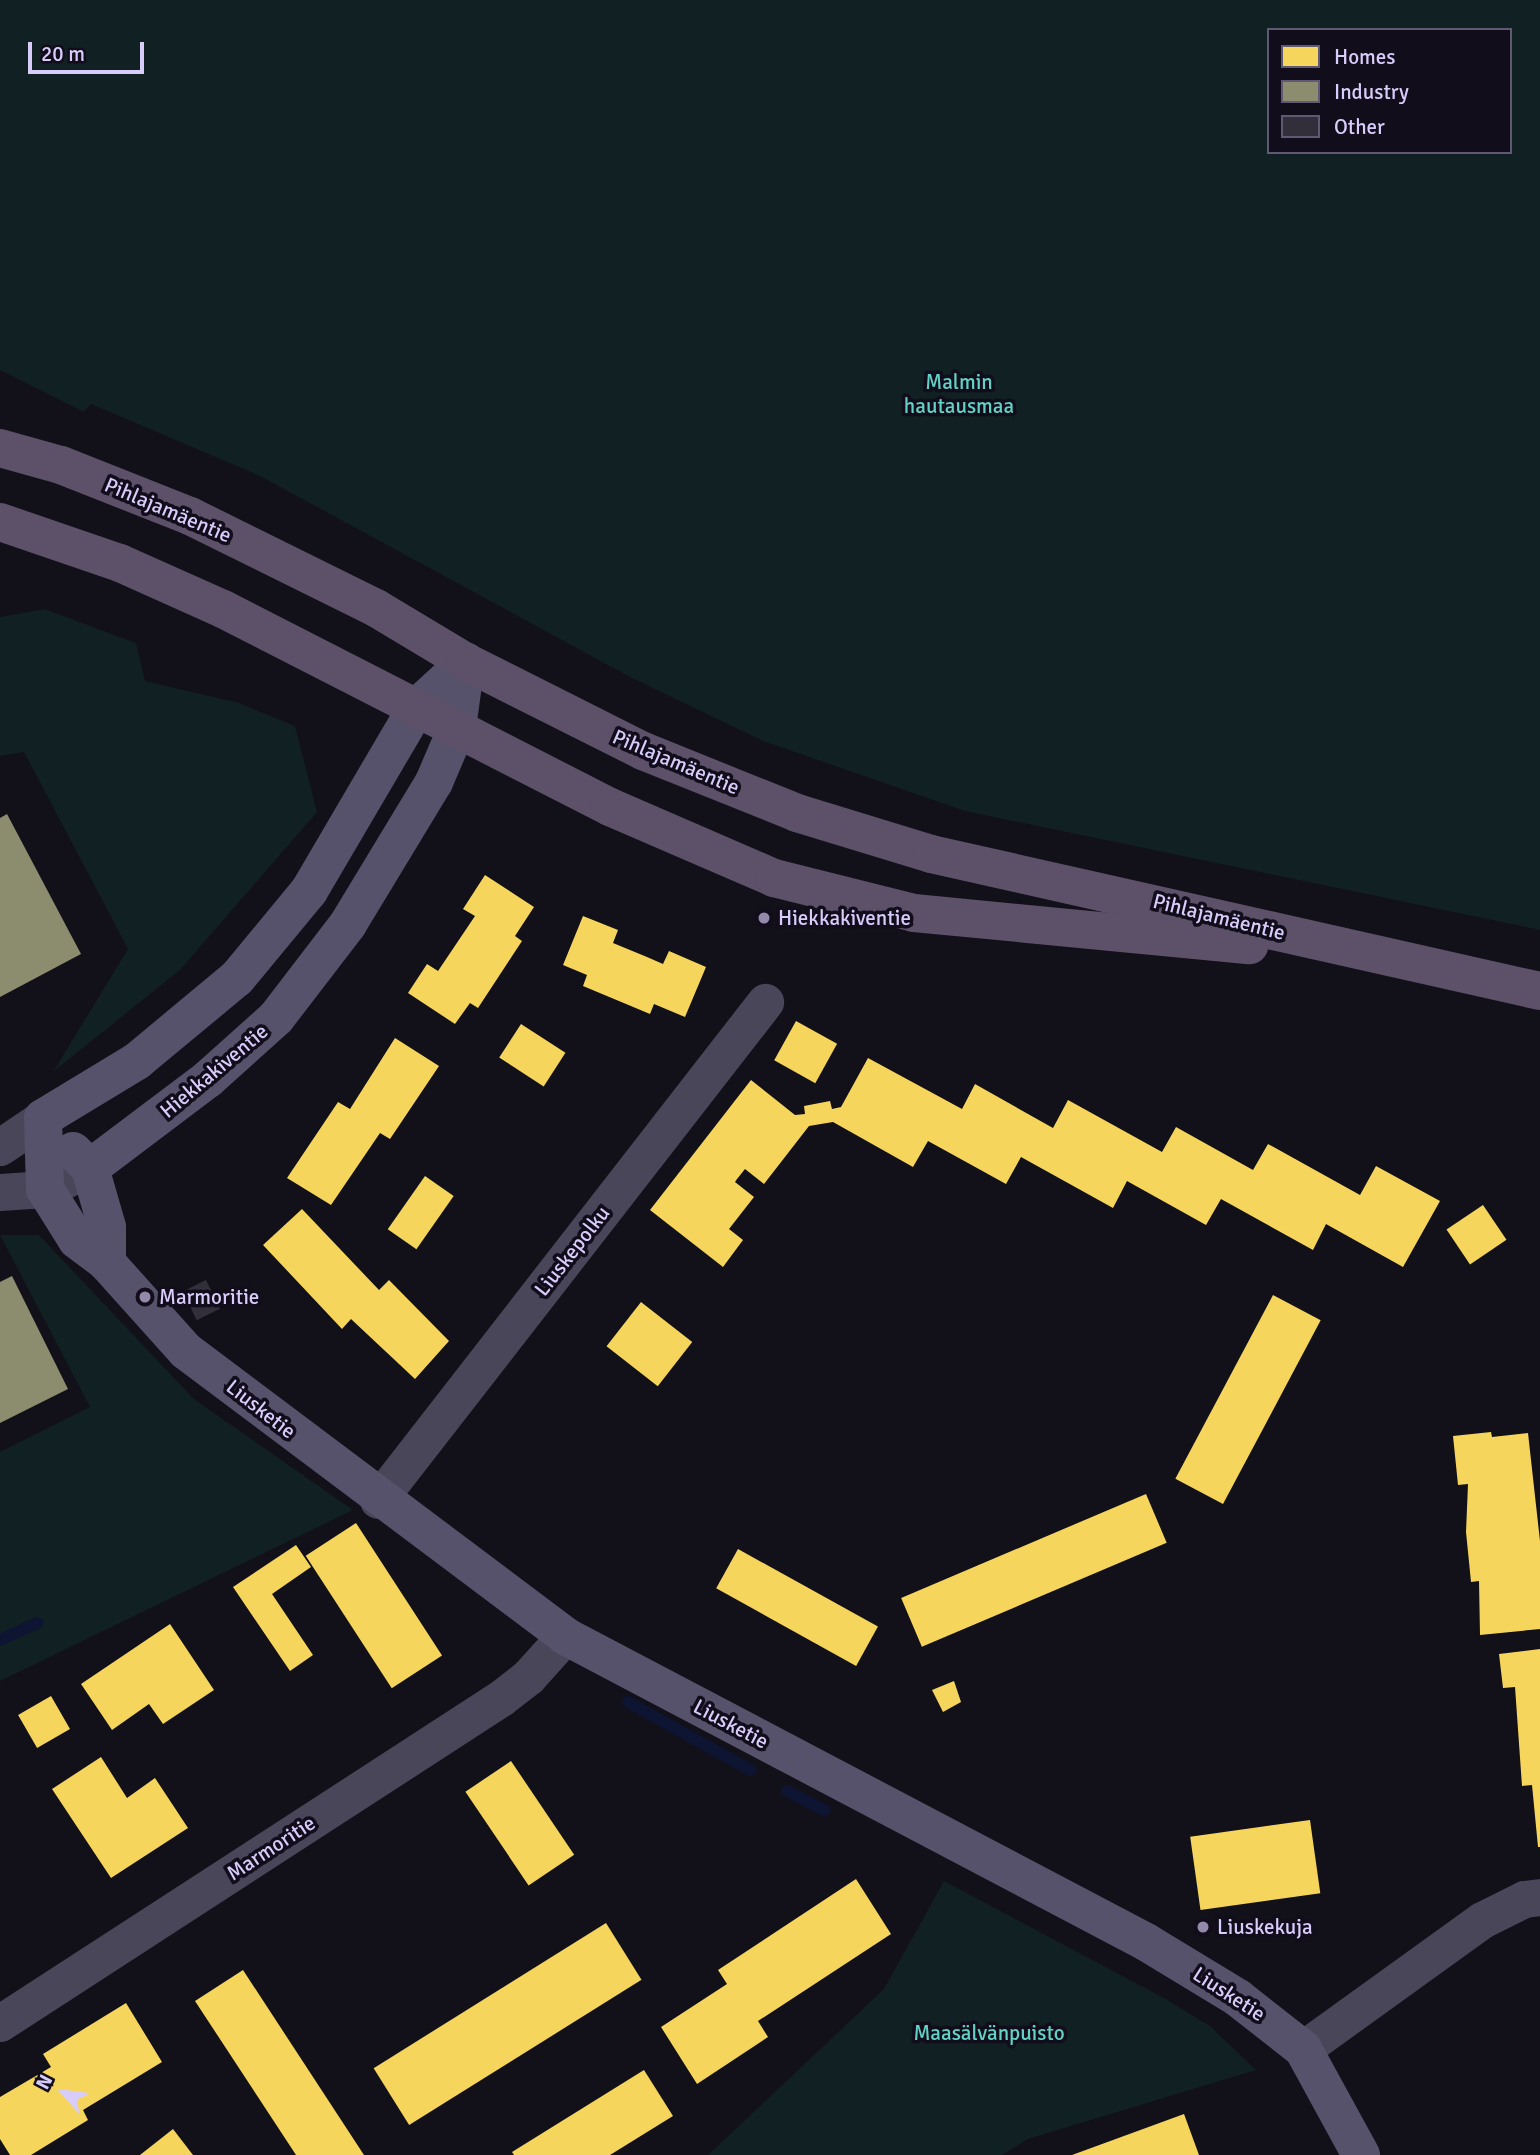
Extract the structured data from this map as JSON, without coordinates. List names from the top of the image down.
{
  "streets": {
    "main road": ["Pihlajamäentie"],
    "street": [
      "Hiekkakiventie",
      "Liuskepolku",
      "Liusketie",
      "Marmoritie"
    ]
  },
  "crossings": [
    ["Pihlajamäentie", "Hiekkakiventie"],
    ["Hiekkakiventie", "Liusketie"],
    ["Liuskepolku", "Liusketie"],
    ["Liusketie", "Marmoritie"]
  ],
  "parks": ["Malmin hautausmaa", "Maasälvänpuisto"],
  "places": ["Hiekkakiventie", "Marmoritie", "Liuskekuja"],
  "legend": ["Homes", "Industry", "Other"],
  "scale_bar": "20 m",
  "north": "top left"
}
